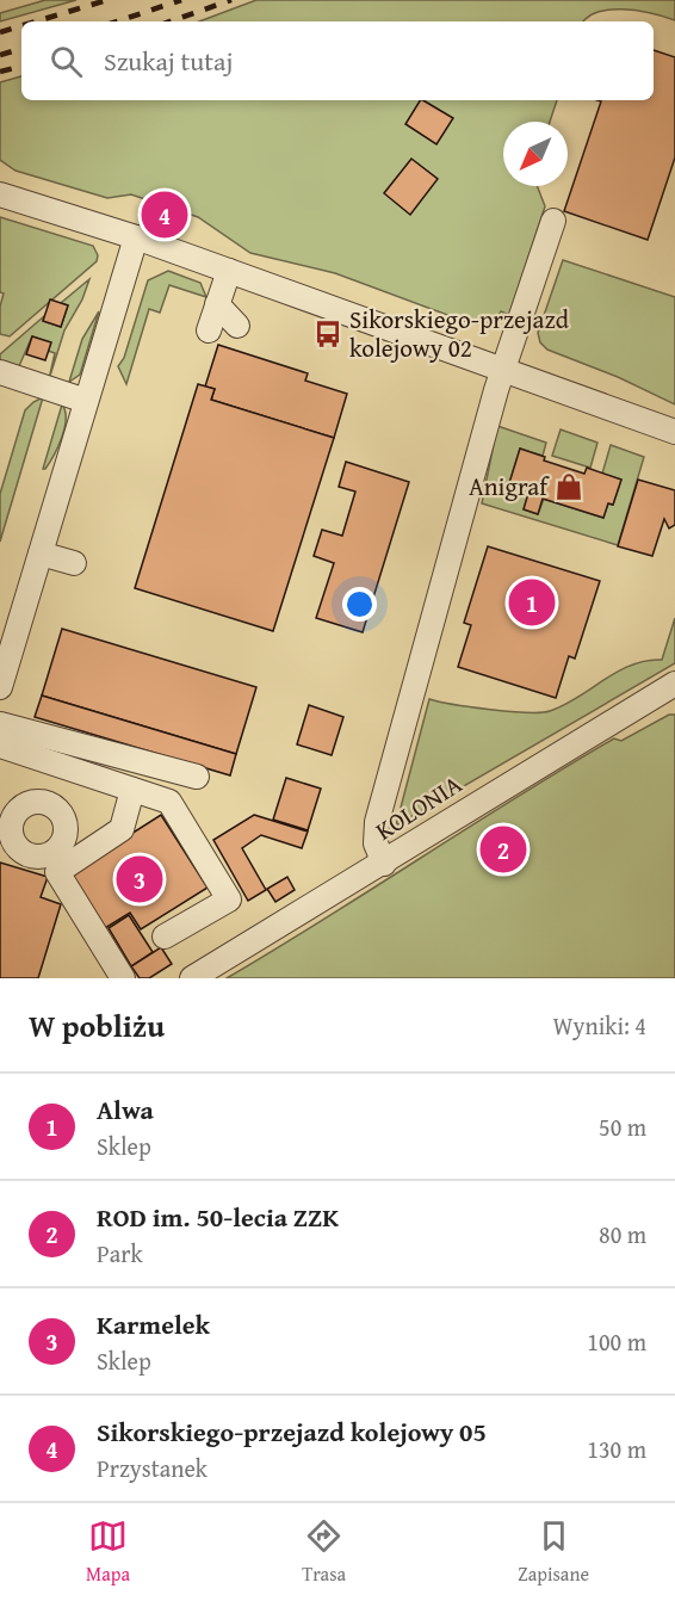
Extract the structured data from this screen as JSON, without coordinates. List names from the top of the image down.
{
  "streets": {
    "street": ["KOLONIA"]
  },
  "places": {
    "bus stop": ["Sikorskiego-przejazd kolejowy 02"],
    "shop": ["Anigraf"]
  },
  "north": "bottom left",
  "page": {
    "search": "Szukaj tutaj",
    "pins": [
      "4",
      "1",
      "2",
      "3"
    ],
    "heading": ["W pobliżu", "Wyniki: 4"],
    "list": [
      {
        "mark": "1",
        "name": "Alwa",
        "note": "Sklep",
        "value": "50 m"
      },
      {
        "mark": "2",
        "name": "ROD im. 50-lecia ZZK",
        "note": "Park",
        "value": "80 m"
      },
      {
        "mark": "3",
        "name": "Karmelek",
        "note": "Sklep",
        "value": "100 m"
      },
      {
        "mark": "4",
        "name": "Sikorskiego-przejazd kolejowy 05",
        "note": "Przystanek",
        "value": "130 m"
      }
    ],
    "nav": ["Mapa", "Trasa", "Zapisane"]
  }
}
